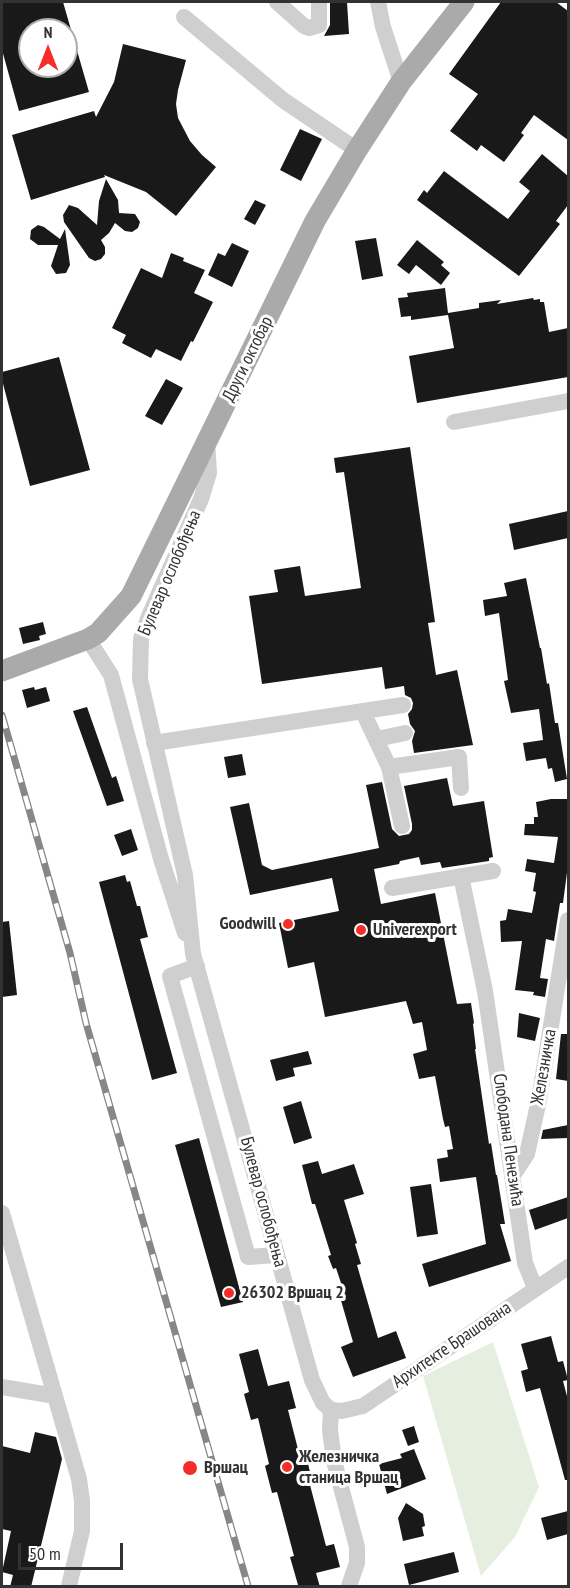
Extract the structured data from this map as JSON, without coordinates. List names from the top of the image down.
{
  "streets": {
    "main road": ["Други октобар"],
    "street": [
      "Булевар ослобођења",
      "Железничка",
      "Слободана Пенезића",
      "Архитекте Брашована"
    ]
  },
  "crossings": [
    ["Други октобар", "Булевар ослобођења"],
    ["Булевар ослобођења", "Архитекте Брашована"],
    ["Железничка", "Слободана Пенезића"],
    ["Слободана Пенезића", "Архитекте Брашована"]
  ],
  "places": [
    "Goodwill",
    "Univerexport",
    "26302 Вршац 2",
    "Железничка станица Вршац",
    "Вршац"
  ],
  "scale_bar": "50 m",
  "north": "top"
}
